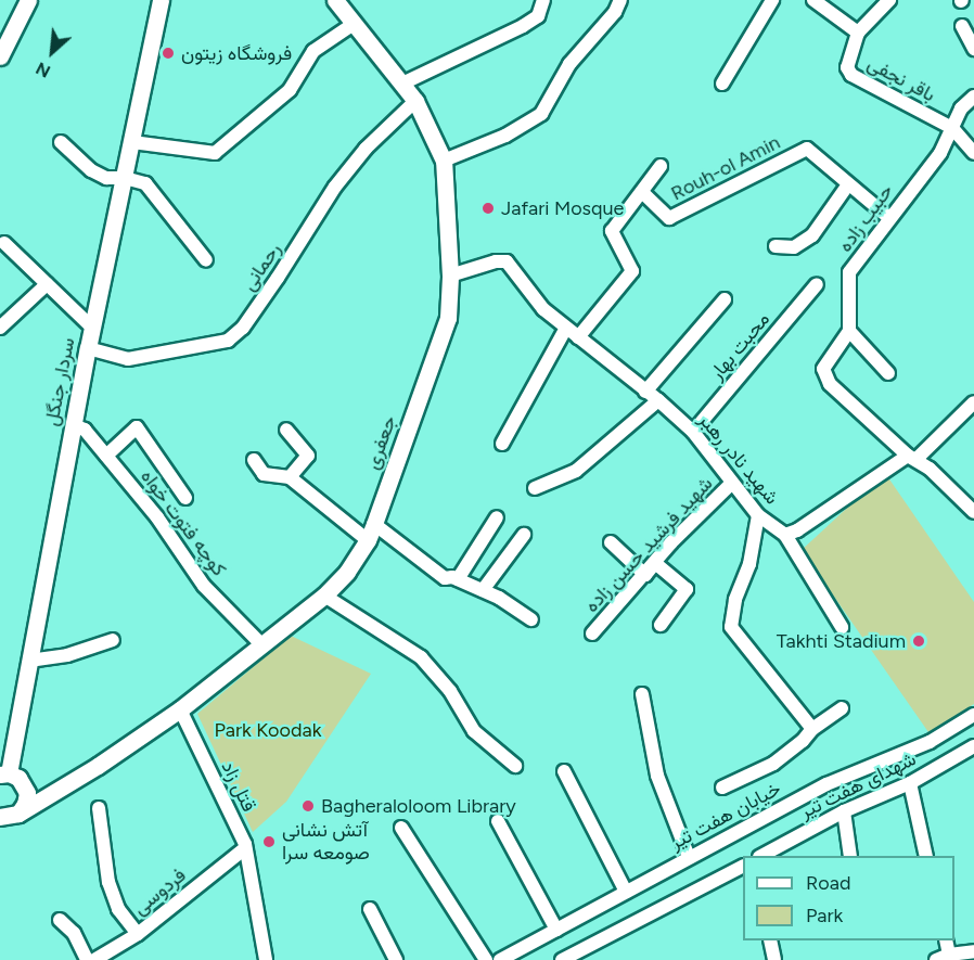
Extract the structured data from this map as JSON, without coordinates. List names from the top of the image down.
{
  "streets": {
    "main road": ["سردار جنگل", "جعفری"],
    "street": [
      "باقر نجفی",
      "Rouh-ol Amin",
      "حبیب زاده",
      "رحمانی",
      "محبت بهار",
      "شهید نادر رهبر",
      "کوچه فتوت خواه",
      "شهید فرشید حسن زاده",
      "شهدای هفت تیر",
      "قتل زاد",
      "خیابان هفت تیر",
      "فردوسی"
    ]
  },
  "crossings": [
    ["باقر نجفی", "حبیب زاده"],
    ["Rouh-ol Amin", "حبیب زاده"],
    ["Rouh-ol Amin", "شهید نادر رهبر"],
    ["رحمانی", "سردار جنگل"],
    ["رحمانی", "جعفری"],
    ["محبت بهار", "شهید نادر رهبر"],
    ["سردار جنگل", "جعفری"],
    ["سردار جنگل", "کوچه فتوت خواه"],
    ["جعفری", "شهید نادر رهبر"],
    ["جعفری", "کوچه فتوت خواه"],
    ["جعفری", "قتل زاد"],
    ["شهید نادر رهبر", "شهید فرشید حسن زاده"],
    ["قتل زاد", "فردوسی"]
  ],
  "parks": ["Park Koodak"],
  "places": [
    "فروشگاه زیتون",
    "Jafari Mosque",
    "Takhti Stadium",
    "Bagheraloloom Library",
    "آتش نشانی صومعه سرا"
  ],
  "legend": ["Road", "Park"],
  "north": "bottom left"
}
